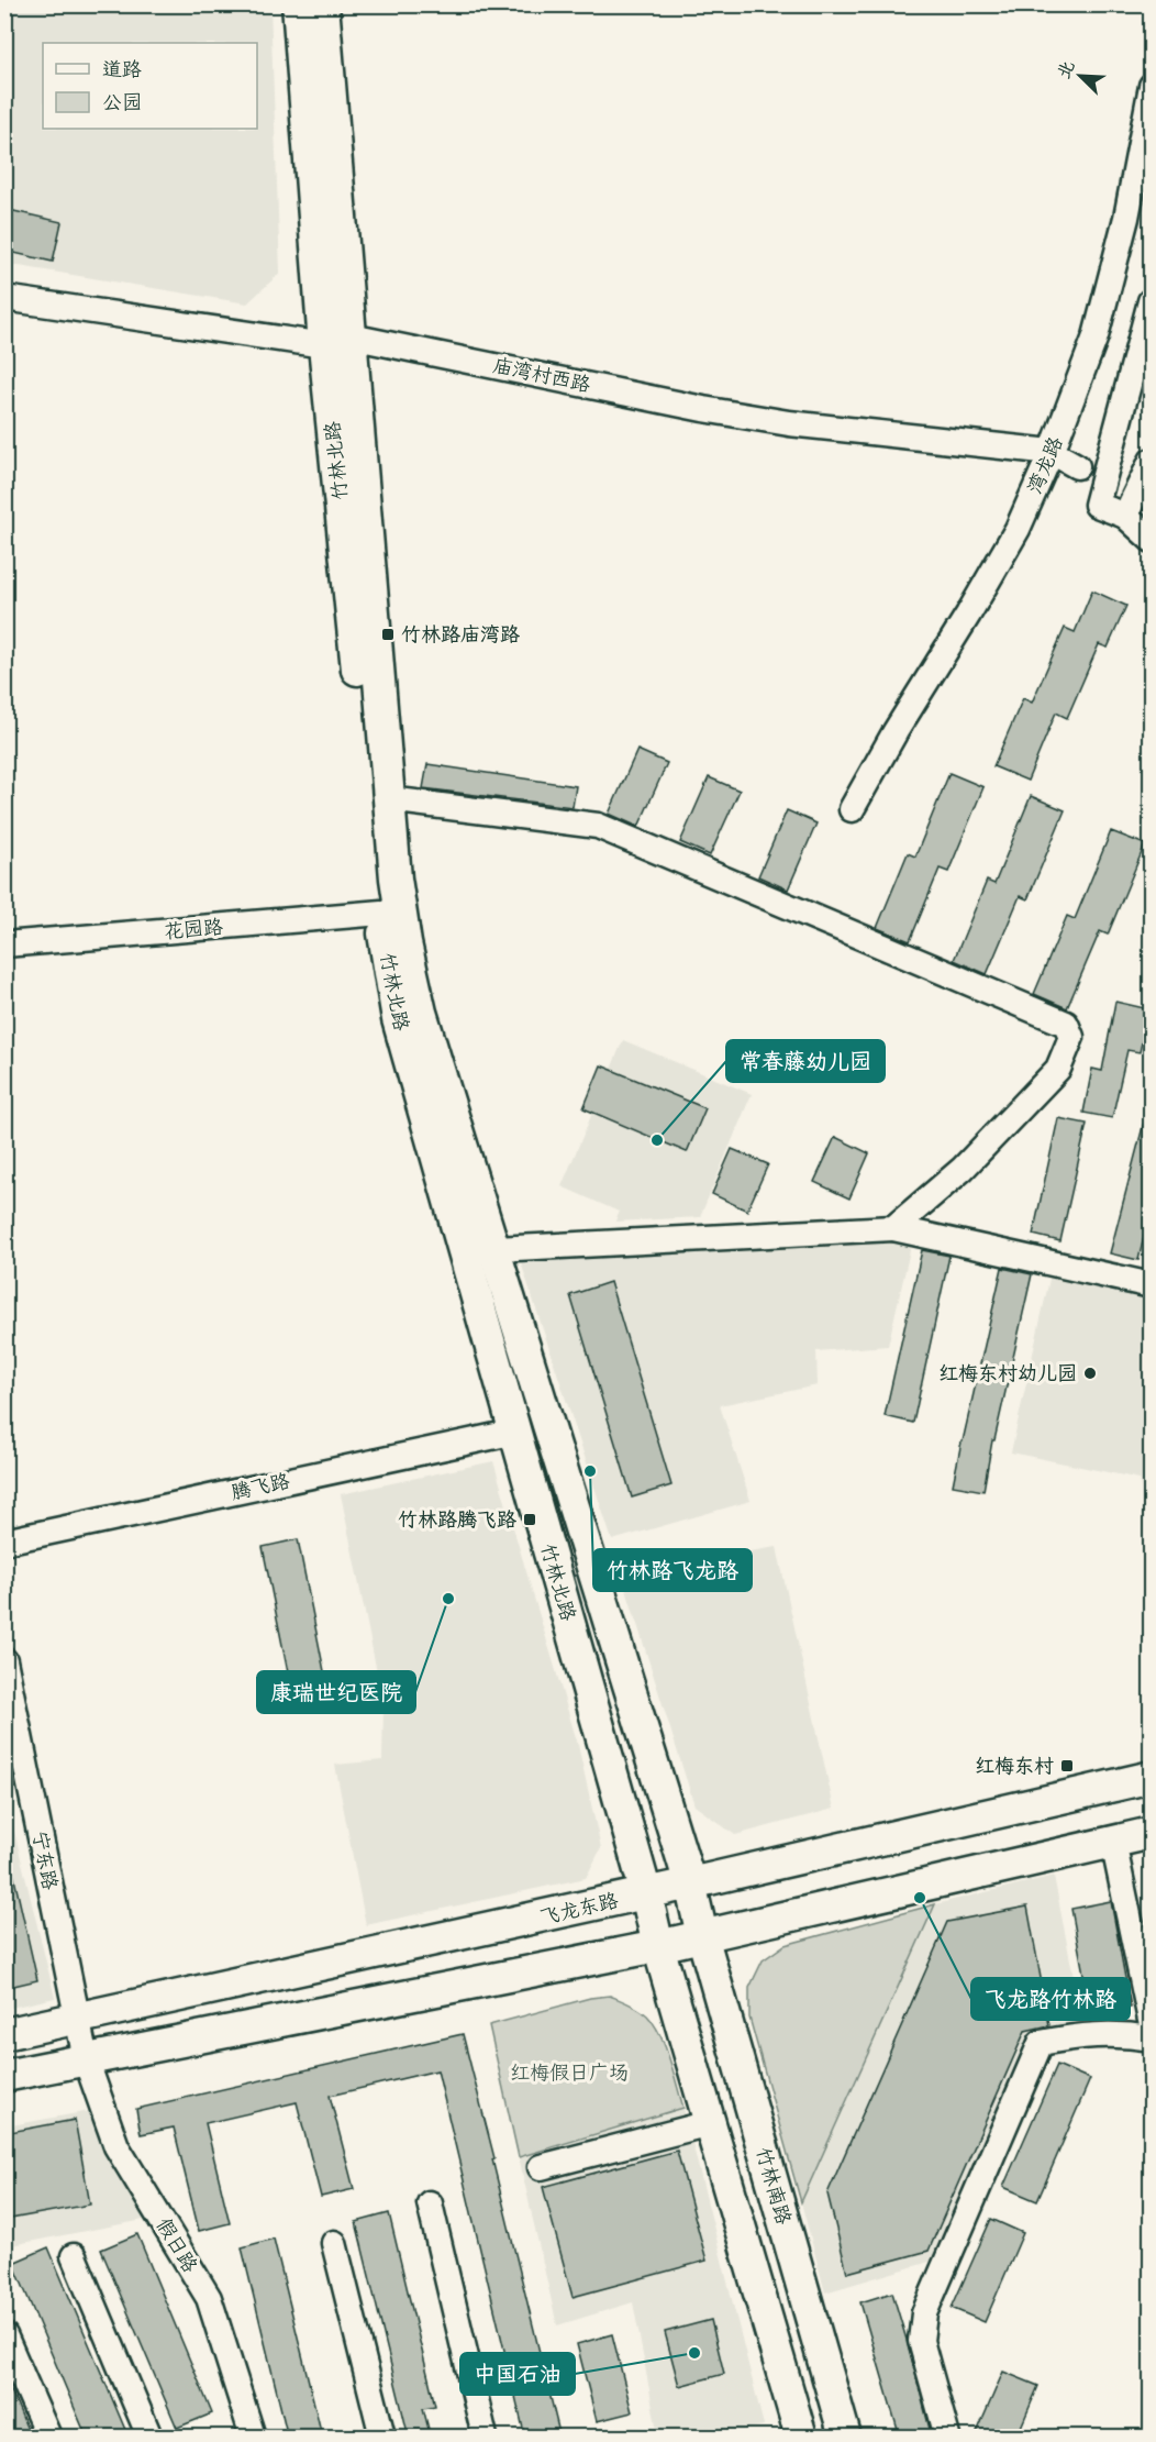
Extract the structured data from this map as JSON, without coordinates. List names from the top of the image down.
{
  "streets": {
    "main road": ["竹林北路", "飞龙东路", "竹林南路"],
    "street": [
      "庙湾村西路",
      "湾龙路",
      "花园路",
      "腾飞路",
      "宁东路",
      "假日路"
    ]
  },
  "crossings": [
    ["庙湾村西路", "竹林北路"],
    ["庙湾村西路", "湾龙路"],
    ["竹林北路", "花园路"],
    ["竹林北路", "腾飞路"],
    ["竹林北路", "飞龙东路"],
    ["竹林北路", "竹林南路"],
    ["宁东路", "飞龙东路"],
    ["宁东路", "假日路"]
  ],
  "parks": ["红梅假日广场"],
  "places": {
    "transit": ["竹林路庙湾路", "竹林路腾飞路", "红梅东村"],
    "other": [
      "常春藤幼儿园",
      "红梅东村幼儿园",
      "竹林路飞龙路",
      "康瑞世纪医院",
      "飞龙路竹林路",
      "中国石油"
    ]
  },
  "legend": ["道路", "公园"],
  "north": "top left"
}
